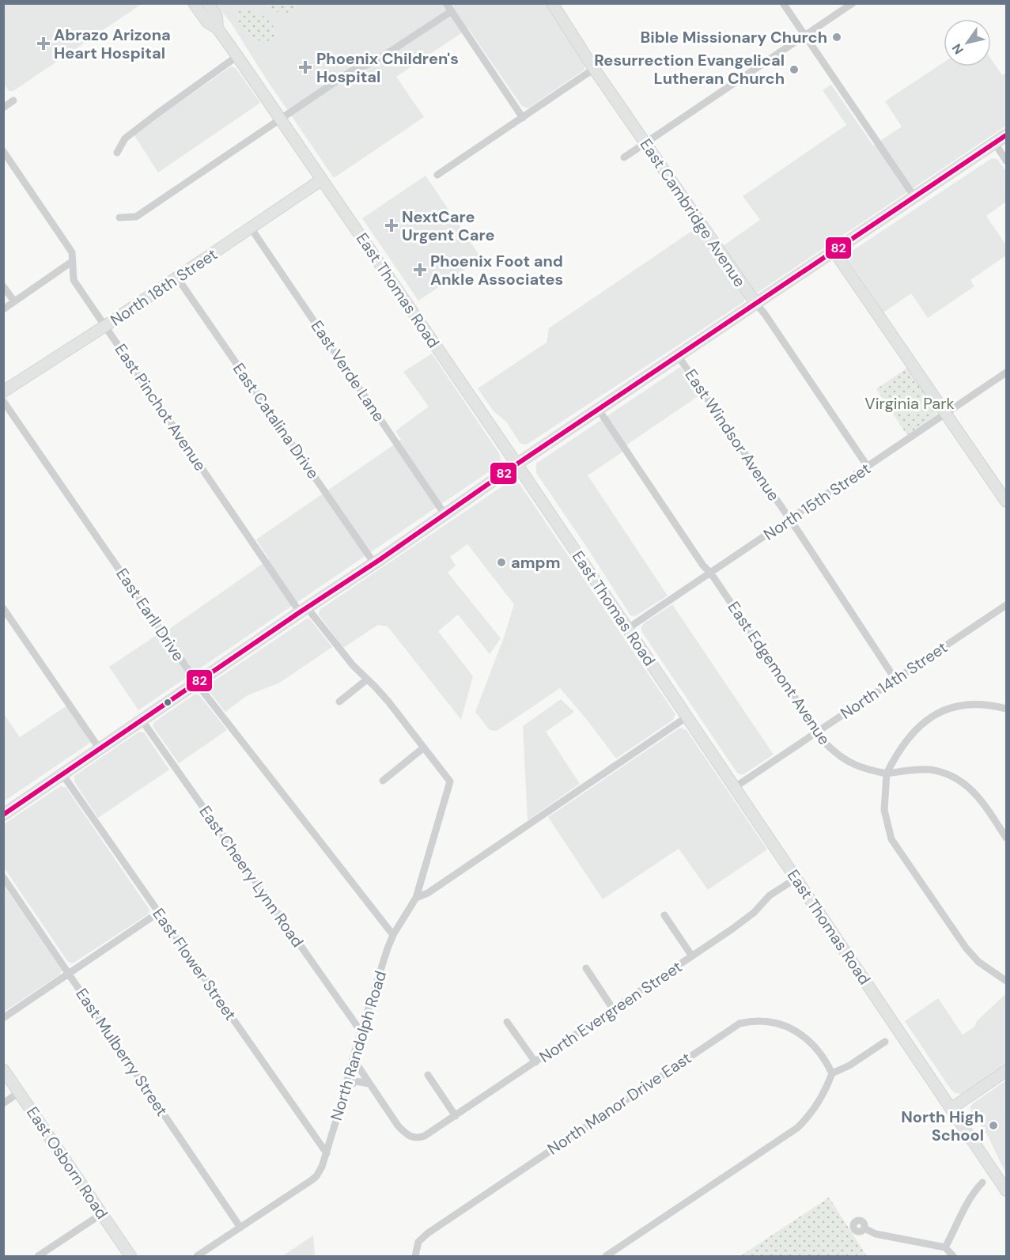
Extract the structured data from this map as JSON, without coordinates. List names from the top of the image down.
{
  "streets": {
    "main road": [
      "East Cambridge Avenue",
      "North 18th Street",
      "East Thomas Road",
      "East Osborn Road"
    ],
    "street": [
      "East Verde Lane",
      "East Pinchot Avenue",
      "East Catalina Drive",
      "East Windsor Avenue",
      "North 15th Street",
      "East Earll Drive",
      "East Edgemont Avenue",
      "North 14th Street",
      "East Cheery Lynn Road",
      "East Flower Street",
      "North Evergreen Street",
      "North Randolph Road",
      "East Mulberry Street",
      "North Manor Drive East"
    ]
  },
  "crossings": [
    ["East Cambridge Avenue", "North 15th Street"],
    ["North 18th Street", "East Thomas Road"],
    ["North 18th Street", "East Verde Lane"],
    ["North 18th Street", "East Pinchot Avenue"],
    ["North 18th Street", "East Catalina Drive"],
    ["East Thomas Road", "North 15th Street"],
    ["East Thomas Road", "North 14th Street"],
    ["East Thomas Road", "North Evergreen Street"],
    ["East Pinchot Avenue", "North Randolph Road"],
    ["East Windsor Avenue", "North 15th Street"],
    ["East Windsor Avenue", "North 14th Street"],
    ["North 15th Street", "East Edgemont Avenue"],
    ["East Earll Drive", "North Randolph Road"],
    ["East Edgemont Avenue", "North 14th Street"],
    ["East Cheery Lynn Road", "North Randolph Road"],
    ["East Flower Street", "North Randolph Road"],
    ["North Randolph Road", "East Mulberry Street"]
  ],
  "parks": ["Virginia Park"],
  "places": {
    "other": [
      "Bible Missionary Church",
      "Resurrection Evangelical Lutheran Church",
      "ampm",
      "North High School"
    ],
    "health": [
      "Abrazo Arizona Heart Hospital",
      "Phoenix Children's Hospital",
      "NextCare Urgent Care",
      "Phoenix Foot and Ankle Associates"
    ]
  },
  "lines": ["transit line 82"],
  "north": "bottom left"
}
